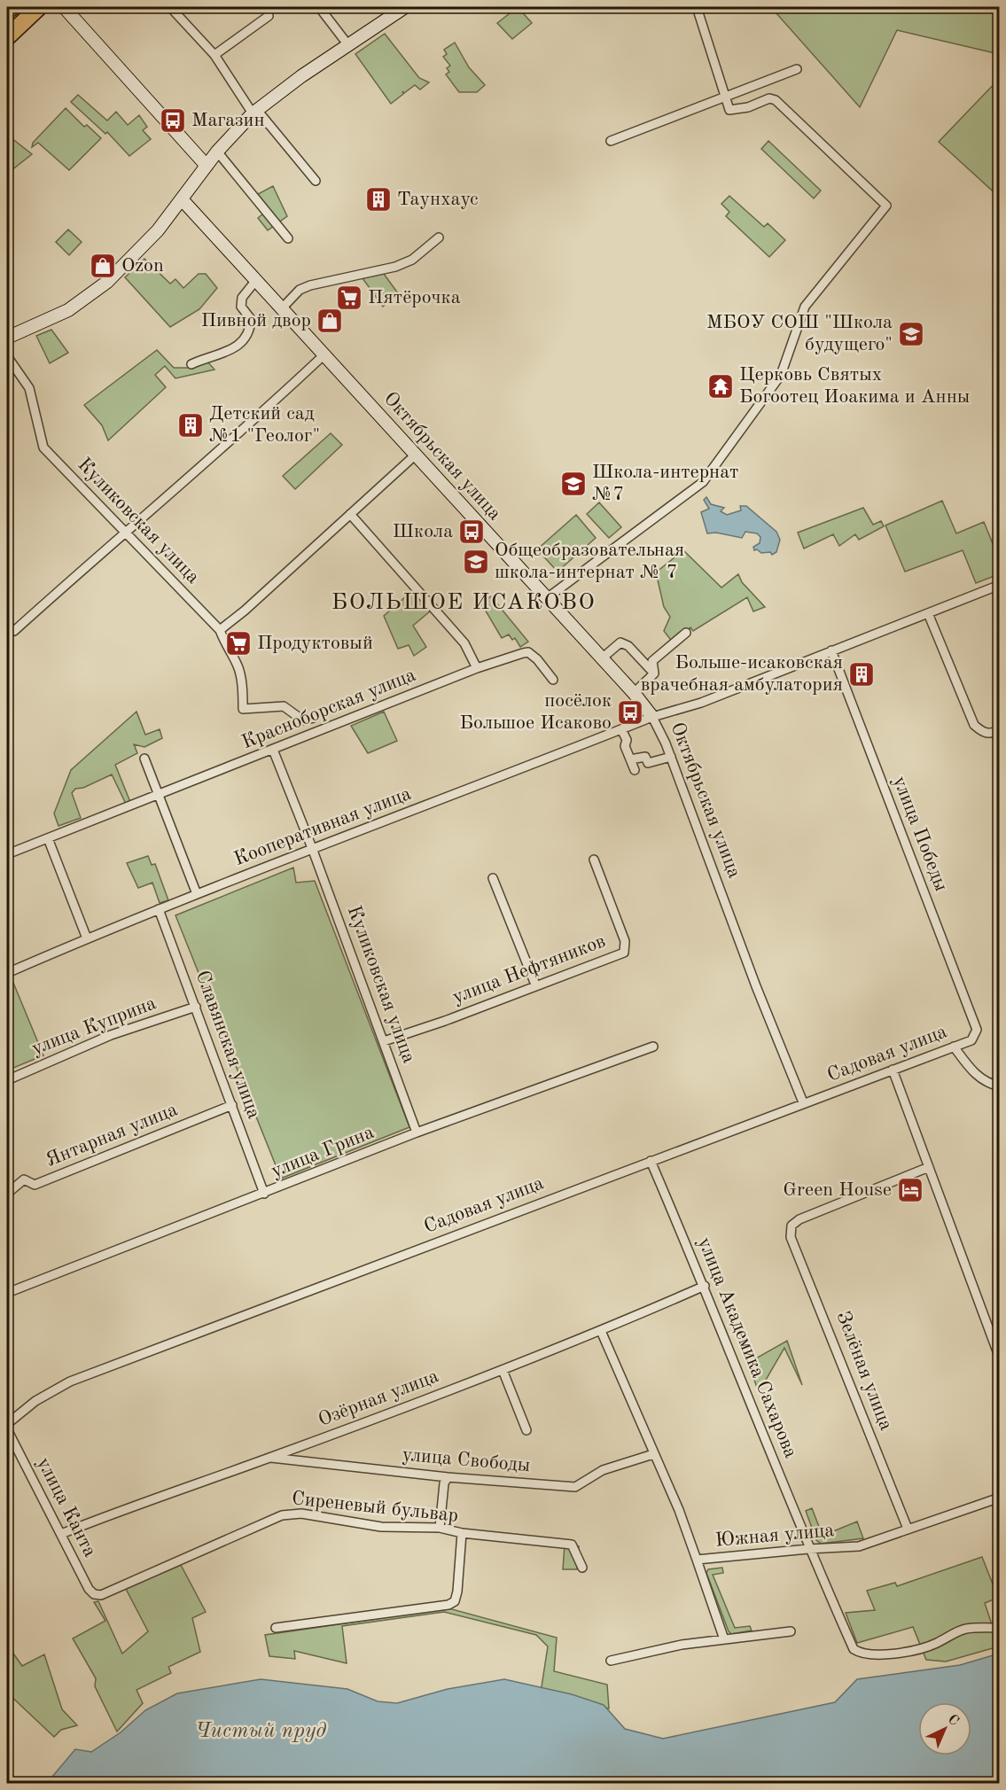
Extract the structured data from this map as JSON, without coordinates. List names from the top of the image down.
{
  "streets": {
    "street": [
      "Октябрьская улица",
      "Куликовская улица",
      "Красноборская улица",
      "Кооперативная улица",
      "улица Победы",
      "улица Нефтяников",
      "улица Куприна",
      "Славянская улица",
      "Садовая улица",
      "Янтарная улица",
      "улица Грина",
      "улица Академика Сахарова",
      "Зелёная улица",
      "Озёрная улица",
      "улица Свободы",
      "улица Канта",
      "Сиреневый бульвар",
      "Южная улица"
    ]
  },
  "crossings": [
    ["Октябрьская улица", "Кооперативная улица"],
    ["Октябрьская улица", "Садовая улица"],
    ["Куликовская улица", "Красноборская улица"],
    ["Куликовская улица", "Кооперативная улица"],
    ["Куликовская улица", "улица Нефтяников"],
    ["Куликовская улица", "улица Грина"],
    ["Кооперативная улица", "улица Победы"],
    ["Кооперативная улица", "Славянская улица"],
    ["улица Победы", "Садовая улица"],
    ["улица Куприна", "Славянская улица"],
    ["Славянская улица", "Янтарная улица"],
    ["Славянская улица", "улица Грина"],
    ["Садовая улица", "улица Академика Сахарова"],
    ["улица Академика Сахарова", "Озёрная улица"],
    ["улица Академика Сахарова", "Южная улица"],
    ["Зелёная улица", "Южная улица"],
    ["Озёрная улица", "улица Свободы"],
    ["Озёрная улица", "улица Канта"],
    ["Озёрная улица", "Южная улица"],
    ["улица Свободы", "Южная улица"],
    ["улица Канта", "Сиреневый бульвар"]
  ],
  "districts": ["БОЛЬШОЕ ИСАКОВО"],
  "water": ["Чистый пруд"],
  "places": {
    "bus stop": ["Магазин", "Школа", "посёлок Большое Исаково"],
    "building": ["Таунхаус", "Детский сад №1 \"Геолог\"", "Больше-исаковская врачебная амбулатория"],
    "shop": ["Ozon", "Пивной двор"],
    "supermarket": ["Пятёрочка", "Продуктовый"],
    "school or university": ["МБОУ СОШ \"Школа будущего\"", "Школа-интернат №7", "Общеобразовательная школа-интернат № 7"],
    "temple": ["Церковь Святых Богоотец Иоакима и Анны"],
    "hotel": ["Green House"]
  },
  "north": "top right"
}
